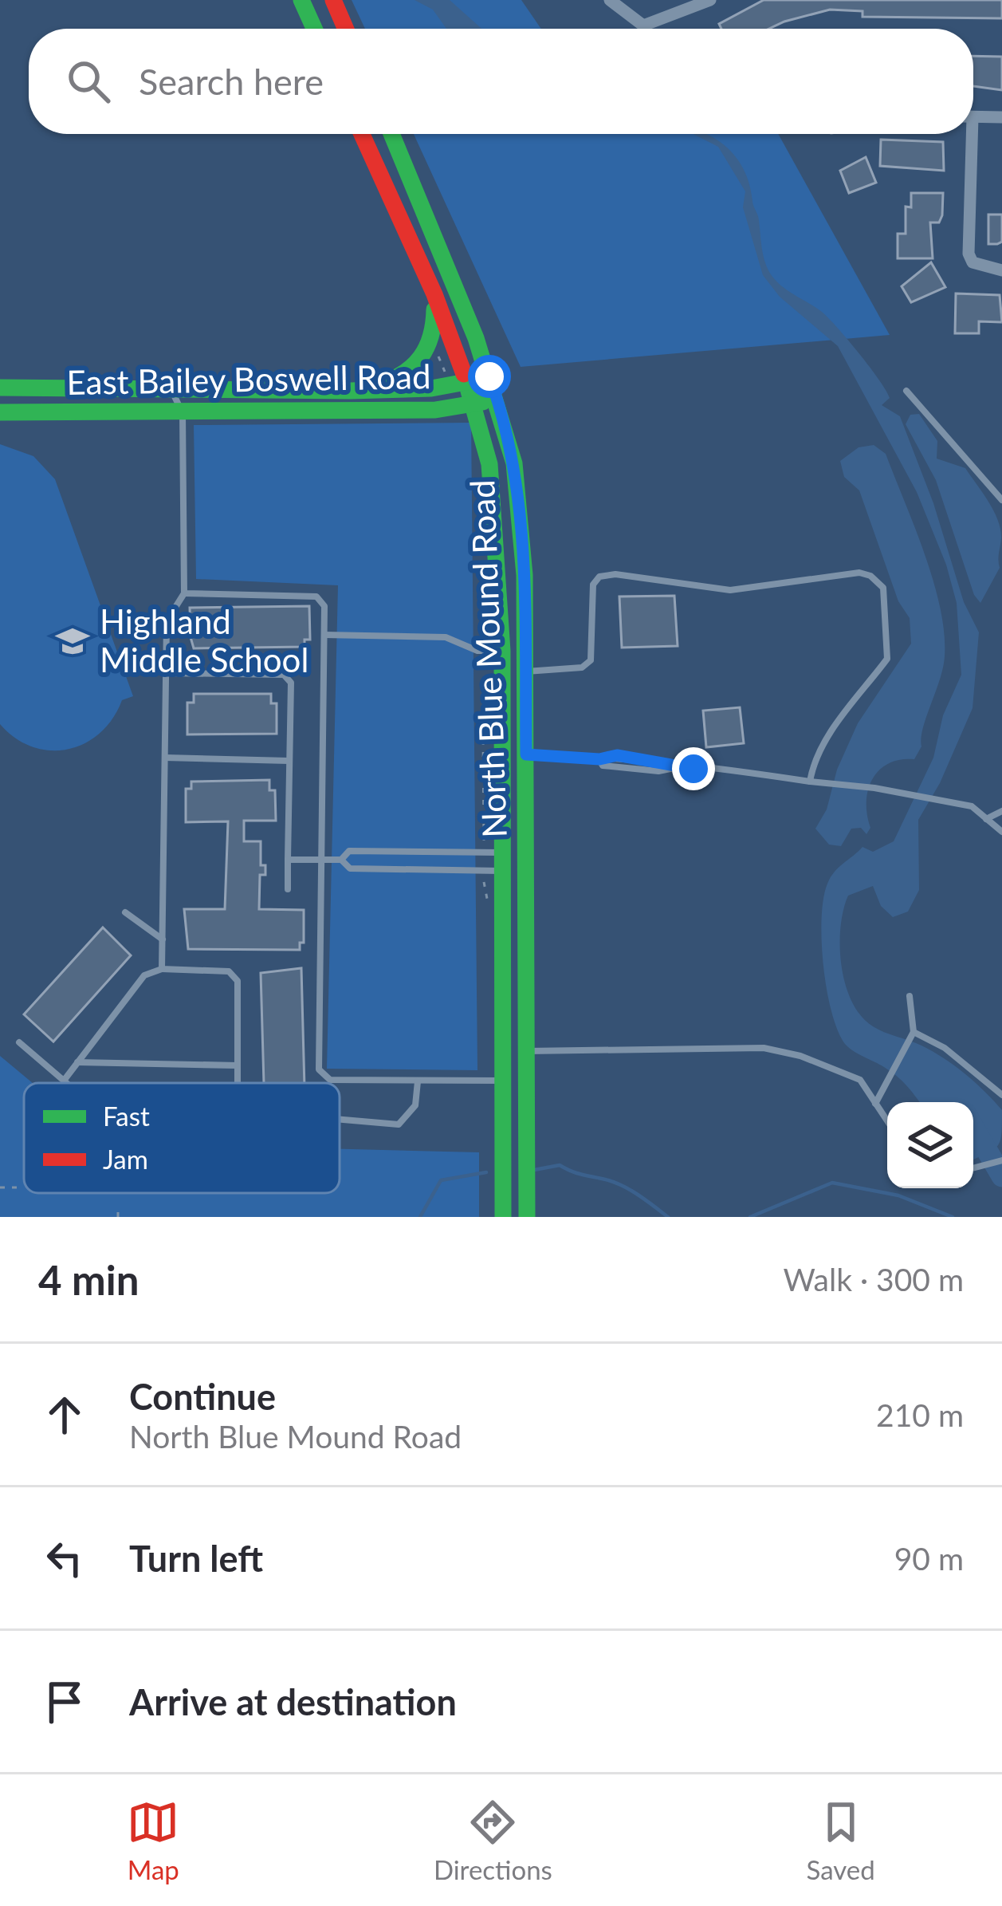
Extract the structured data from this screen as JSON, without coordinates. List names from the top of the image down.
{
  "streets": {
    "main road": ["East Bailey Boswell Road", "North Blue Mound Road"]
  },
  "crossings": [
    ["East Bailey Boswell Road", "North Blue Mound Road"]
  ],
  "places": {
    "school or university": ["Highland Middle School"]
  },
  "legend": ["Fast", "Jam"],
  "page": {
    "search": "Search here",
    "heading": ["4 min", "Walk · 300 m"],
    "list": [
      ["Continue", "North Blue Mound Road", "210 m"],
      ["Turn left", "90 m"],
      "Arrive at destination"
    ],
    "nav": ["Map", "Directions", "Saved"]
  }
}
